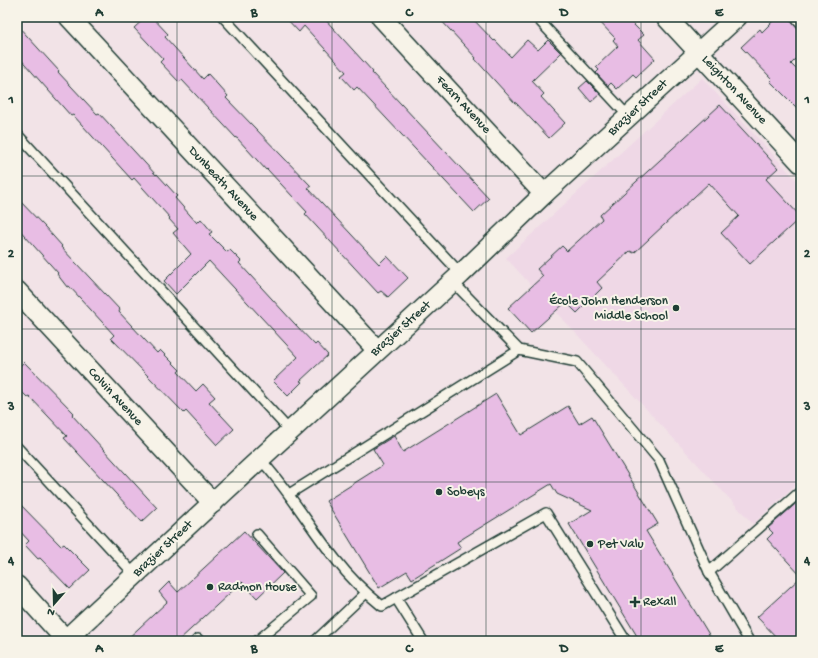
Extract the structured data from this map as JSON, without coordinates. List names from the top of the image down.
{
  "streets": {
    "street": [
      "Leighton Avenue",
      "Fearn Avenue",
      "Brazier Street",
      "Dunbeath Avenue",
      "Colvin Avenue"
    ]
  },
  "crossings": [
    ["Leighton Avenue", "Brazier Street"],
    ["Fearn Avenue", "Brazier Street"],
    ["Brazier Street", "Dunbeath Avenue"],
    ["Brazier Street", "Colvin Avenue"]
  ],
  "places": {
    "other": [
      "École John Henderson Middle School",
      "Sobeys",
      "Pet Valu",
      "Radmon House"
    ],
    "health": ["Rexall"]
  },
  "north": "bottom",
  "grid": {
    "columns": [
      "A",
      "B",
      "C",
      "D",
      "E"
    ],
    "rows": [
      "1",
      "2",
      "3",
      "4"
    ]
  }
}
